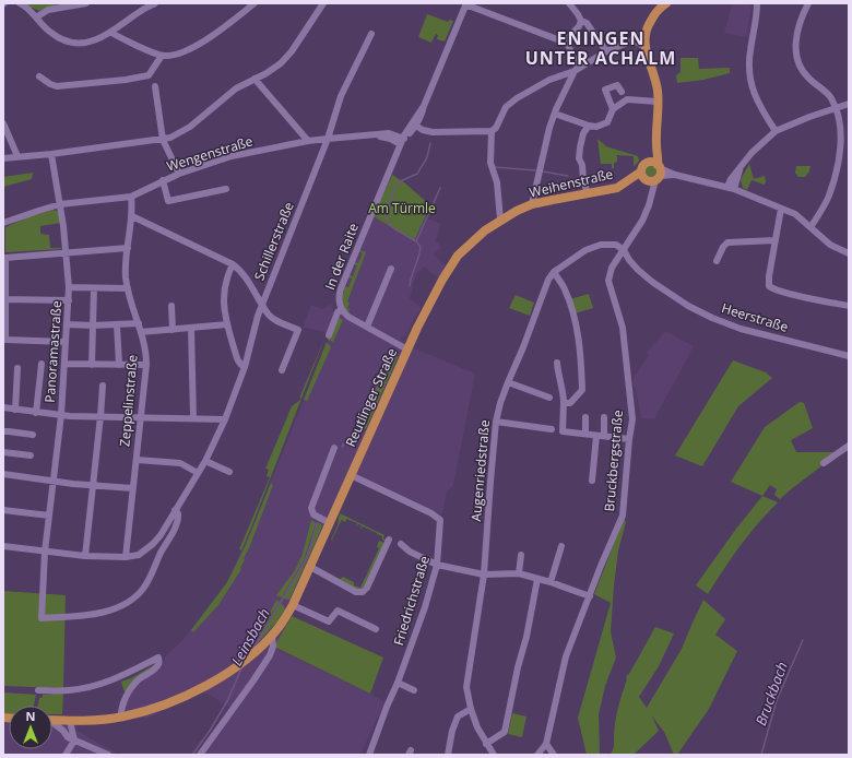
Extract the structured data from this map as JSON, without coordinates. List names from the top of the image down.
{
  "streets": {
    "main road": ["Weihenstraße", "Reutlinger Straße"],
    "street": [
      "Wengenstraße",
      "Schillerstraße",
      "In der Raite",
      "Heerstraße",
      "Panoramastraße",
      "Zeppelinstraße",
      "Bruckbergstraße",
      "Augenriedstraße",
      "Friedrichstraße"
    ]
  },
  "crossings": [
    ["Wengenstraße", "Schillerstraße"],
    ["Wengenstraße", "In der Raite"],
    ["Wengenstraße", "Panoramastraße"],
    ["Wengenstraße", "Zeppelinstraße"],
    ["Weihenstraße", "Reutlinger Straße"],
    ["Weihenstraße", "Bruckbergstraße"],
    ["Schillerstraße", "Panoramastraße"],
    ["Schillerstraße", "Zeppelinstraße"],
    ["In der Raite", "Reutlinger Straße"],
    ["Heerstraße", "Bruckbergstraße"],
    ["Heerstraße", "Augenriedstraße"],
    ["Reutlinger Straße", "Friedrichstraße"],
    ["Bruckbergstraße", "Augenriedstraße"]
  ],
  "districts": ["ENINGEN UNTER ACHALM"],
  "water": ["Leinsbach", "Bruckbach"],
  "parks": ["Am Türmle"],
  "north": "top"
}
